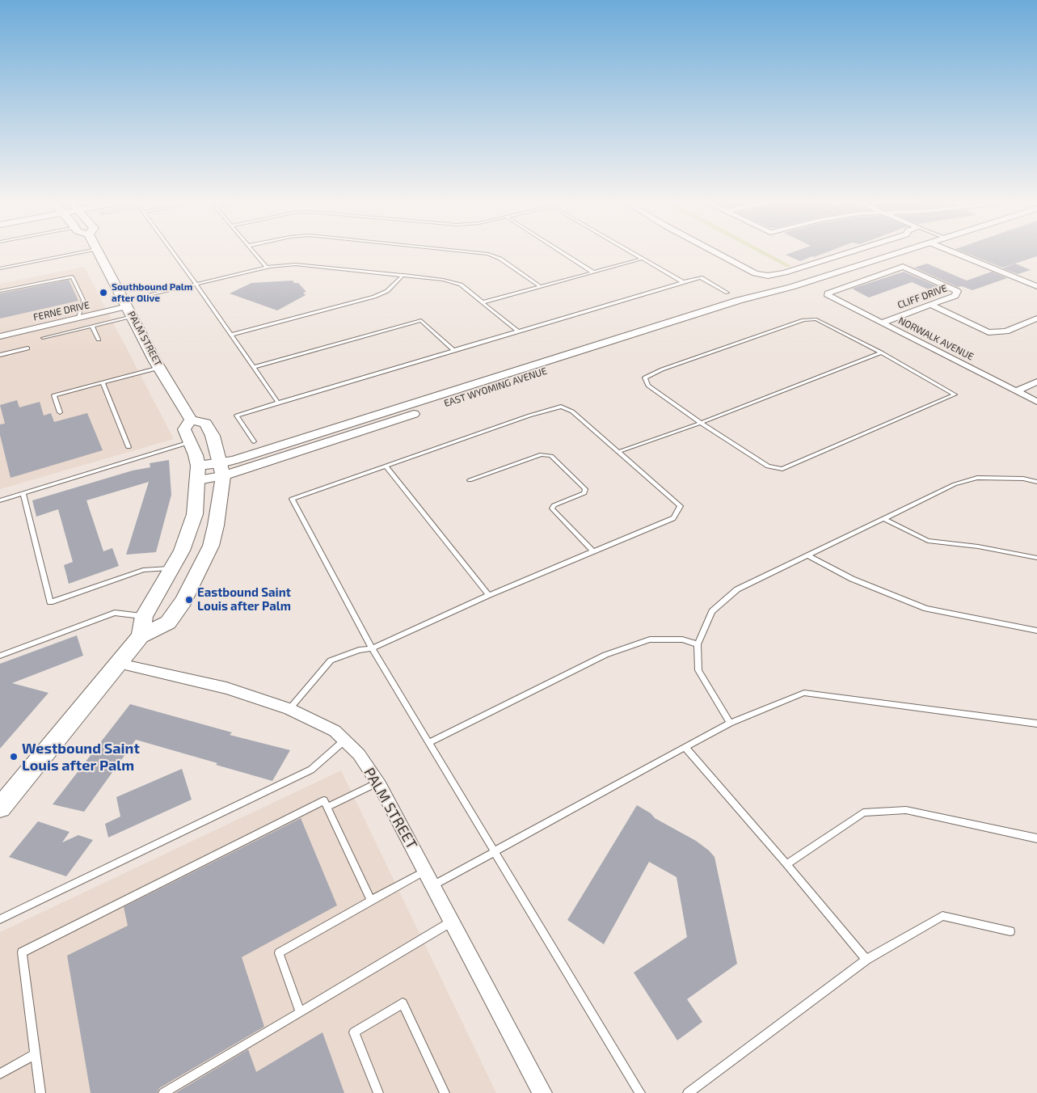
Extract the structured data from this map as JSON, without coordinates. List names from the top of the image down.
{
  "streets": {
    "main road": ["PALM STREET"],
    "street": [
      "CLIFF DRIVE",
      "FERNE DRIVE",
      "NORWALK AVENUE",
      "EAST WYOMING AVENUE"
    ]
  },
  "crossings": [
    ["CLIFF DRIVE", "NORWALK AVENUE"],
    ["FERNE DRIVE", "PALM STREET"]
  ],
  "places": ["Southbound Palm after Olive", "Eastbound Saint Louis after Palm", "Westbound Saint Louis after Palm"]
}
